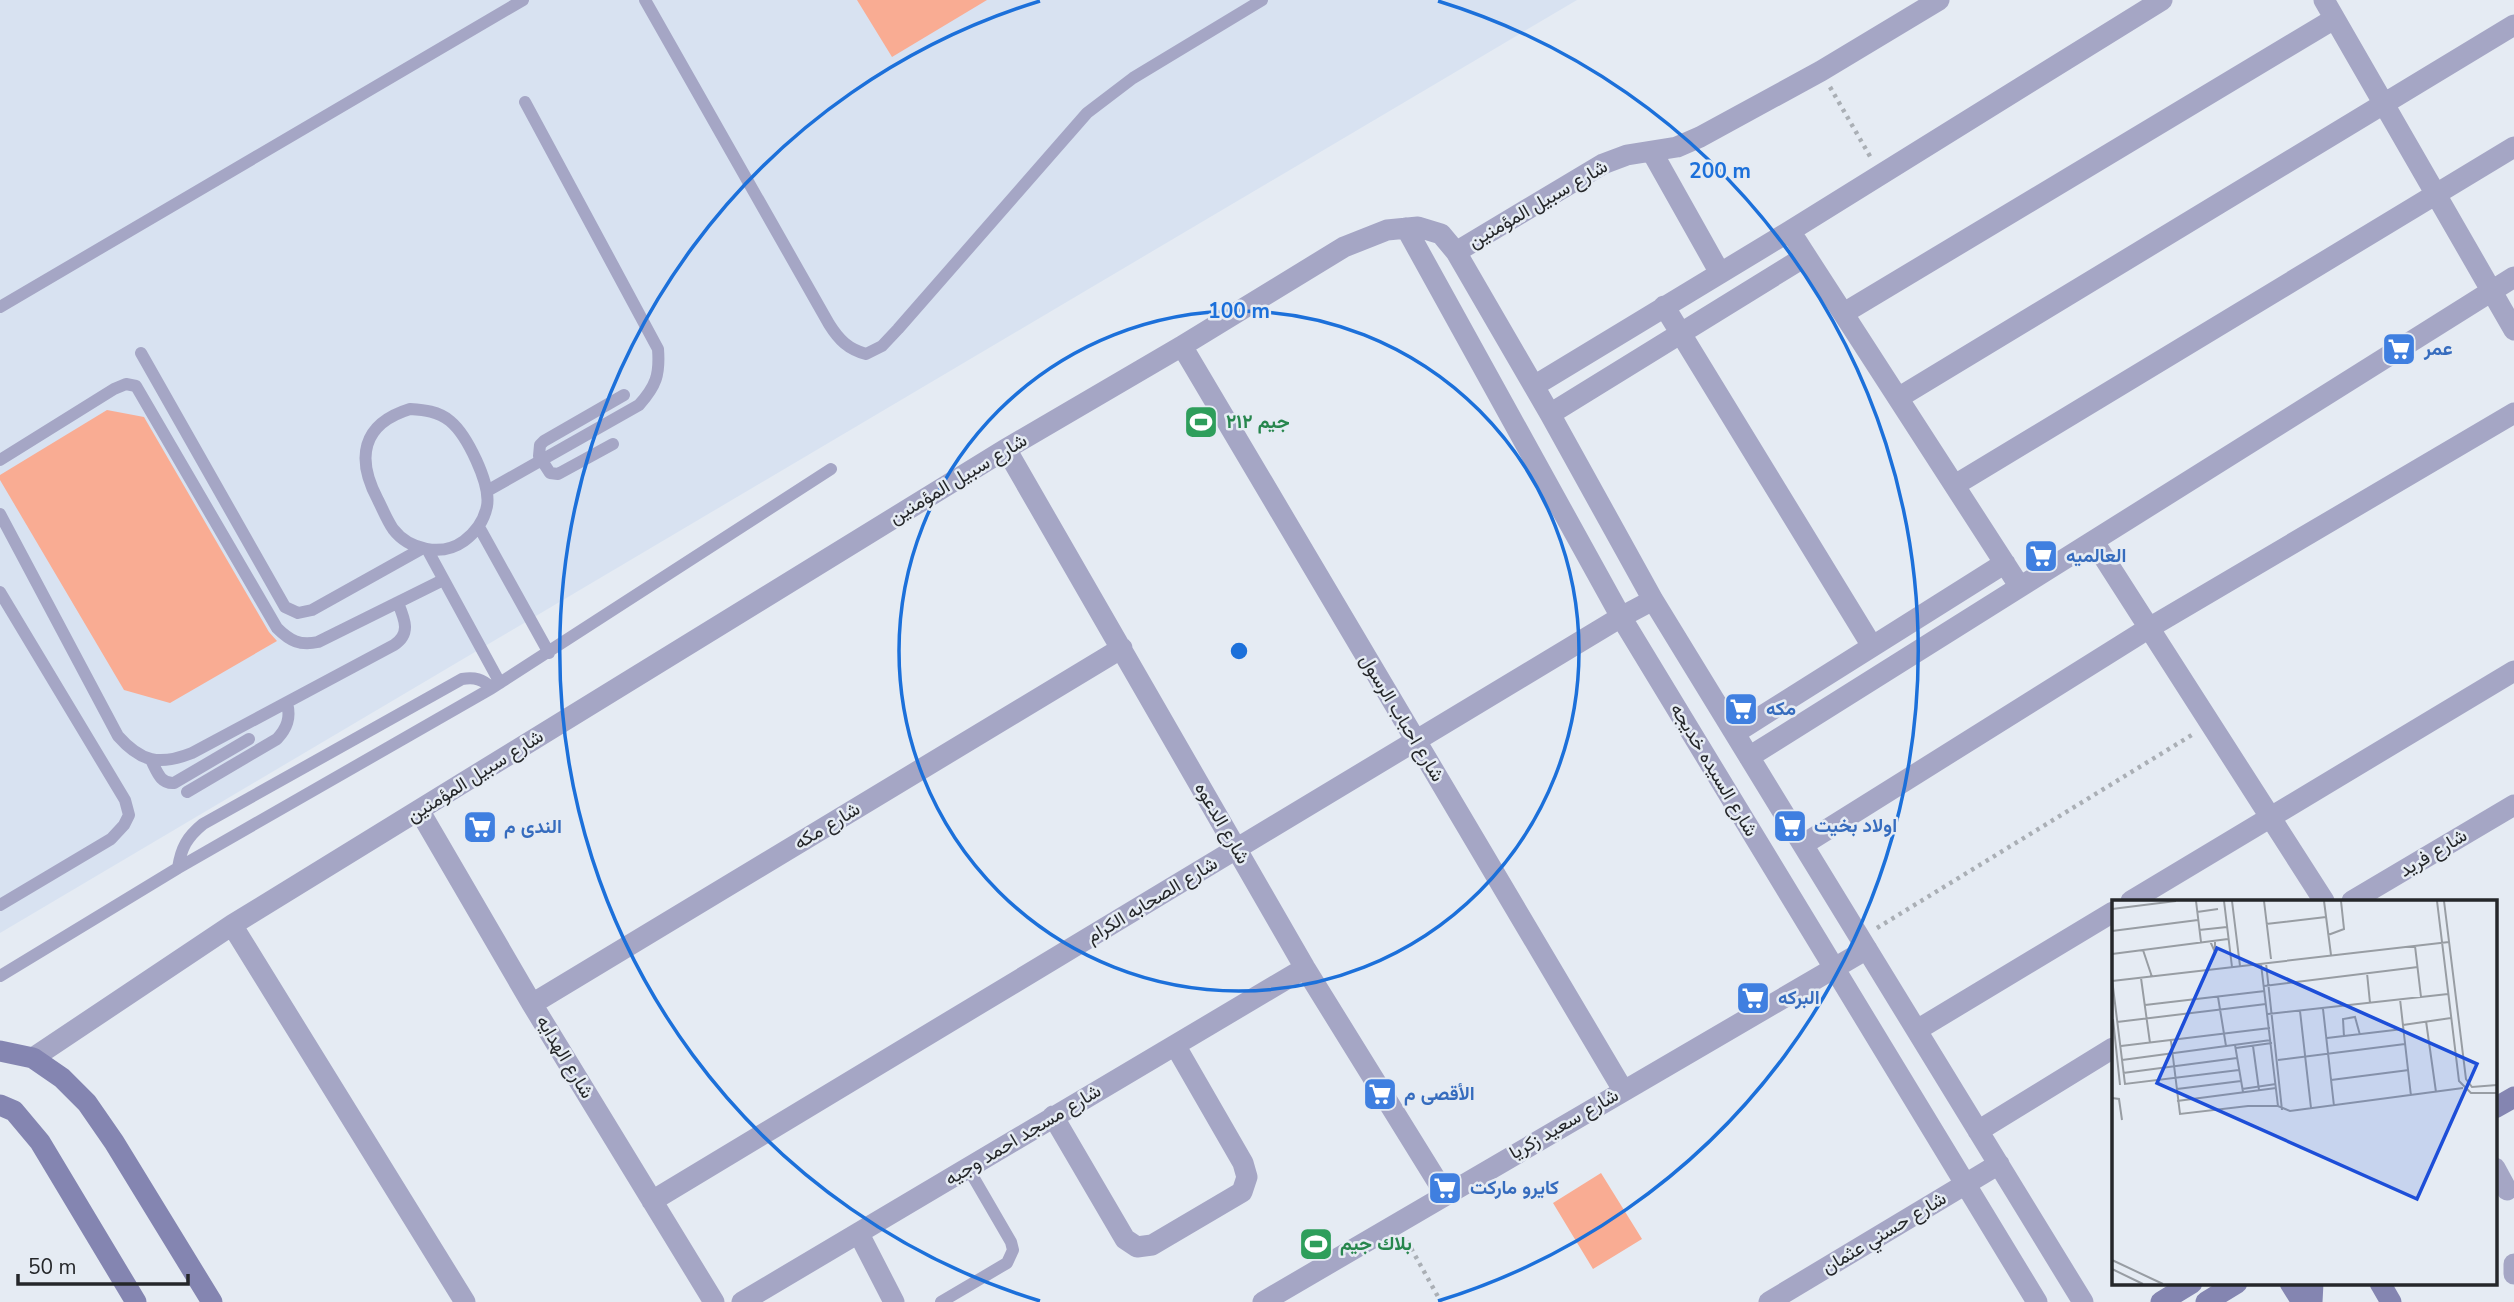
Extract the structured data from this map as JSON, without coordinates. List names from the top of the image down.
{
  "streets": {
    "street": [
      "شارع سبيل المؤمنين",
      "شارع احباب الرسول",
      "شارع السيده خديجه",
      "شارع الدعوه",
      "شارع مكه",
      "شارع فريد",
      "شارع الصحابه الكرام",
      "شارع الهدايه",
      "شارع سعيد زكريا",
      "شارع مسجد احمد وجيه",
      "شارع حسني عثمان"
    ]
  },
  "crossings": [
    ["شارع سبيل المؤمنين", "شارع احباب الرسول"],
    ["شارع سبيل المؤمنين", "شارع السيده خديجه"],
    ["شارع سبيل المؤمنين", "شارع الدعوه"],
    ["شارع سبيل المؤمنين", "شارع الهدايه"],
    ["شارع احباب الرسول", "شارع الصحابه الكرام"],
    ["شارع احباب الرسول", "شارع سعيد زكريا"],
    ["شارع السيده خديجه", "شارع الصحابه الكرام"],
    ["شارع السيده خديجه", "شارع سعيد زكريا"],
    ["شارع السيده خديجه", "شارع حسني عثمان"],
    ["شارع الدعوه", "شارع مكه"],
    ["شارع الدعوه", "شارع الصحابه الكرام"],
    ["شارع الدعوه", "شارع سعيد زكريا"],
    ["شارع الدعوه", "شارع مسجد احمد وجيه"],
    ["شارع مكه", "شارع الهدايه"],
    ["شارع الصحابه الكرام", "شارع الهدايه"]
  ],
  "places": {
    "supermarket": [
      "عمر",
      "العالميه",
      "مكه",
      "اولاد بخيت",
      "الندى م",
      "البركه",
      "الأقصى م",
      "كايرو ماركت"
    ],
    "sports": ["جيم ٢١٢", "بلاك جيم"]
  },
  "scale_bar": "50 m",
  "rings": ["200 m", "100 m"]
}
